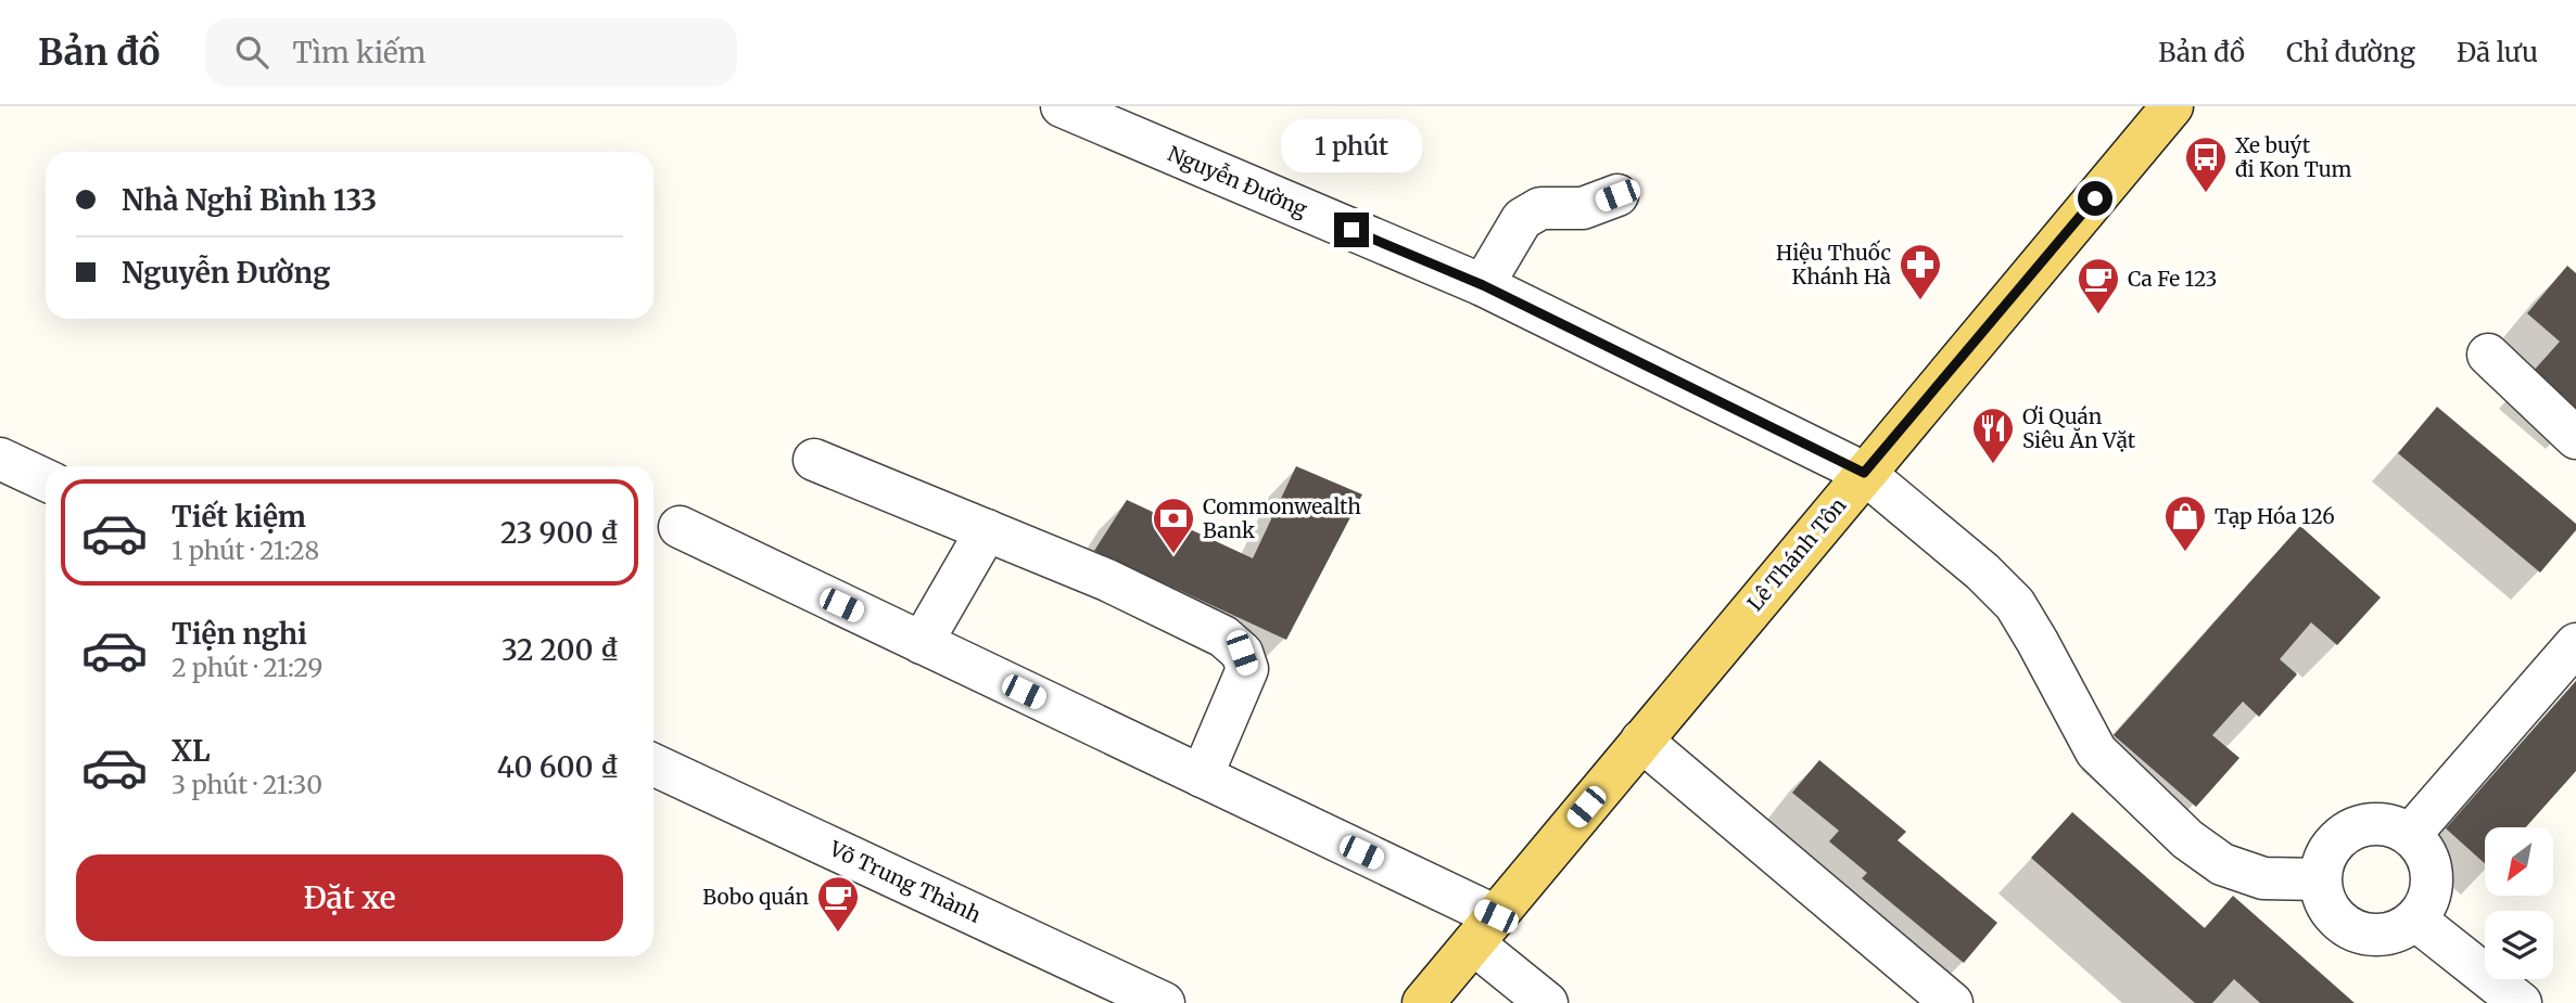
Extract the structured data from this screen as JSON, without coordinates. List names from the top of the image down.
{
  "streets": {
    "main road": ["Lê Thánh Tôn"],
    "street": ["Nguyễn Đường", "Võ Trung Thành"]
  },
  "crossings": [
    ["Nguyễn Đường", "Lê Thánh Tôn"]
  ],
  "places": {
    "bus stop": ["Xe buýt đi Kon Tum"],
    "pharmacy": ["Hiệu Thuốc Khánh Hà"],
    "cafe": ["Ca Fe 123", "Bobo quán"],
    "restaurant": ["Ơi Quán Siêu Ăn Vặt"],
    "shop": ["Tạp Hóa 126"],
    "bank": ["Commonwealth Bank"]
  },
  "north": "bottom left",
  "page": {
    "header": "Bản đồ",
    "search": "Tìm kiếm",
    "nav": ["Bản đồ", "Chỉ đường", "Đã lưu"],
    "bubble": "1 phút",
    "banner": ["Nhà Nghỉ Bình 133", "Nguyễn Đường"],
    "list": [
      {
        "name": "Tiết kiệm",
        "note": "1 phút · 21:28",
        "value": "23 900 ₫"
      },
      {
        "name": "Tiện nghi",
        "note": "2 phút · 21:29",
        "value": "32 200 ₫"
      },
      {
        "name": "XL",
        "note": "3 phút · 21:30",
        "value": "40 600 ₫"
      }
    ],
    "buttons": "Đặt xe"
  }
}
